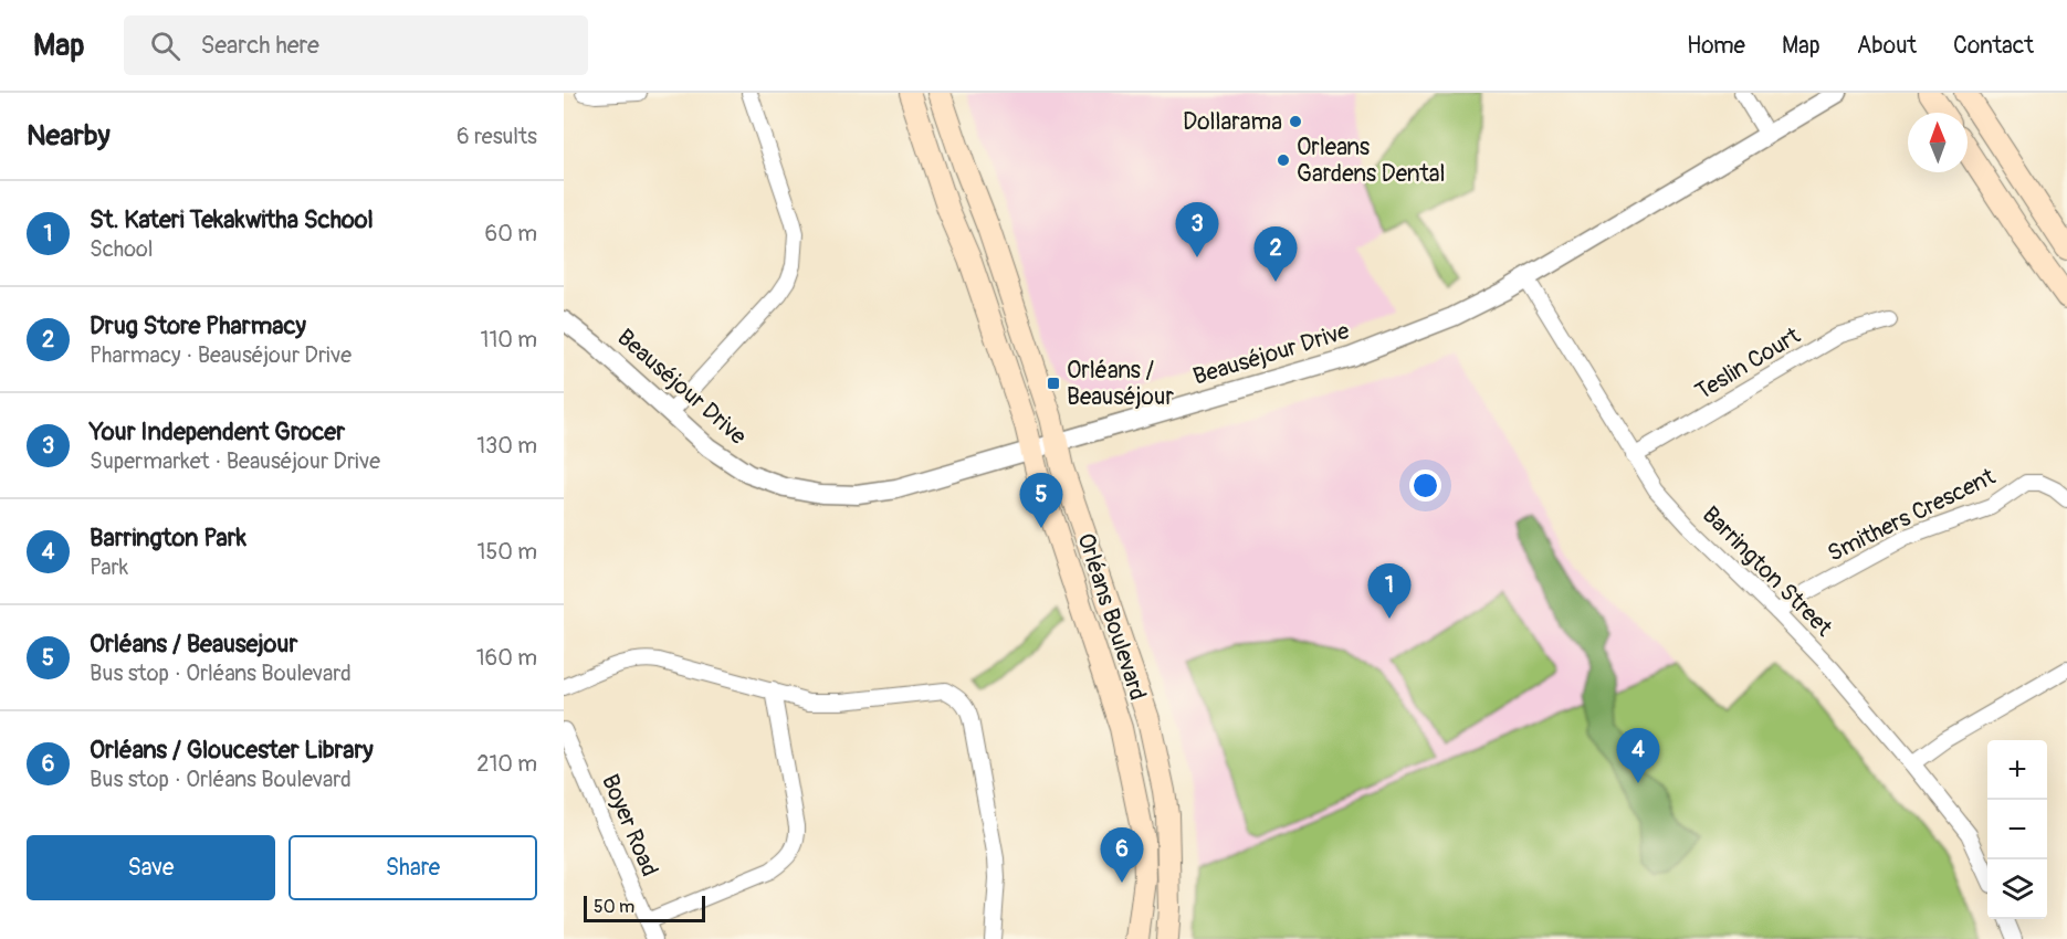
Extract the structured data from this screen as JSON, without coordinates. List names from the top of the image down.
{
  "streets": {
    "main road": ["Orléans Boulevard"],
    "street": [
      "Beauséjour Drive",
      "Teslin Court",
      "Smithers Crescent",
      "Barrington Street",
      "Boyer Road"
    ]
  },
  "crossings": [
    ["Beauséjour Drive", "Barrington Street"],
    ["Beauséjour Drive", "Orléans Boulevard"],
    ["Teslin Court", "Barrington Street"],
    ["Smithers Crescent", "Barrington Street"]
  ],
  "places": {
    "other": ["Dollarama", "Orleans Gardens Dental"],
    "transit": ["Orléans / Beauséjour"]
  },
  "scale_bar": "50 m",
  "north": "top",
  "page": {
    "header": "Map",
    "search": "Search here",
    "nav": [
      "Home",
      "Map",
      "About",
      "Contact"
    ],
    "heading": ["Nearby", "6 results"],
    "list": [
      {
        "mark": "1",
        "name": "St. Kateri Tekakwitha School",
        "note": "School",
        "value": "60 m"
      },
      {
        "mark": "2",
        "name": "Drug Store Pharmacy",
        "note": "Pharmacy · Beauséjour Drive",
        "value": "110 m"
      },
      {
        "mark": "3",
        "name": "Your Independent Grocer",
        "note": "Supermarket · Beauséjour Drive",
        "value": "130 m"
      },
      {
        "mark": "4",
        "name": "Barrington Park",
        "note": "Park",
        "value": "150 m"
      },
      {
        "mark": "5",
        "name": "Orléans / Beausejour",
        "note": "Bus stop · Orléans Boulevard",
        "value": "160 m"
      },
      {
        "mark": "6",
        "name": "Orléans / Gloucester Library",
        "note": "Bus stop · Orléans Boulevard",
        "value": "210 m"
      }
    ],
    "pins": [
      "3",
      "2",
      "5",
      "1",
      "4",
      "6"
    ],
    "map_buttons": ["+", "−"],
    "buttons": ["Save", "Share"],
    "scale": "50 m"
  }
}
